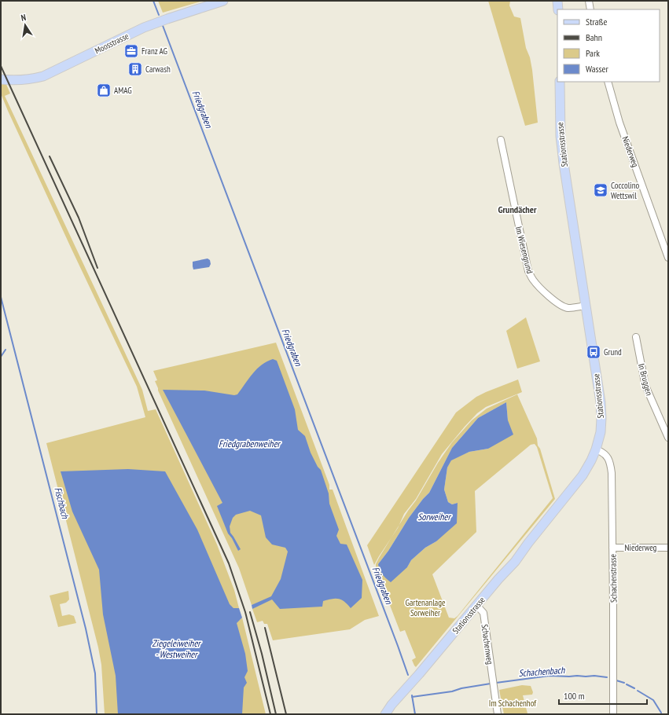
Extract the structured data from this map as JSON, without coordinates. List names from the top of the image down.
{
  "streets": {
    "main road": ["Moosstrasse", "Stationsstrasse"],
    "street": [
      "Niederweg",
      "Im Wiesengrund",
      "In Bruggen",
      "Schachenstrasse",
      "Schachenweg"
    ]
  },
  "crossings": [
    ["Stationsstrasse", "Im Wiesengrund"],
    ["Stationsstrasse", "Schachenstrasse"],
    ["Stationsstrasse", "Schachenweg"],
    ["Niederweg", "Schachenstrasse"]
  ],
  "districts": ["Grundächer"],
  "water": [
    "Friedgraben",
    "Friedgrabenweiher",
    "Fischbach",
    "Sorweiher",
    "Ziegeleiweiher - Westweiher",
    "Schachenbach"
  ],
  "parks": ["Gartenanlage Sorweiher", "Im Schachenhof"],
  "places": {
    "office": ["Franz AG"],
    "building": ["Carwash"],
    "shop": ["AMAG"],
    "school or university": ["Coccolino Wettswil"],
    "bus stop": ["Grund"]
  },
  "legend": [
    "Straße",
    "Bahn",
    "Park",
    "Wasser"
  ],
  "scale_bar": "100 m",
  "north": "top"
}
